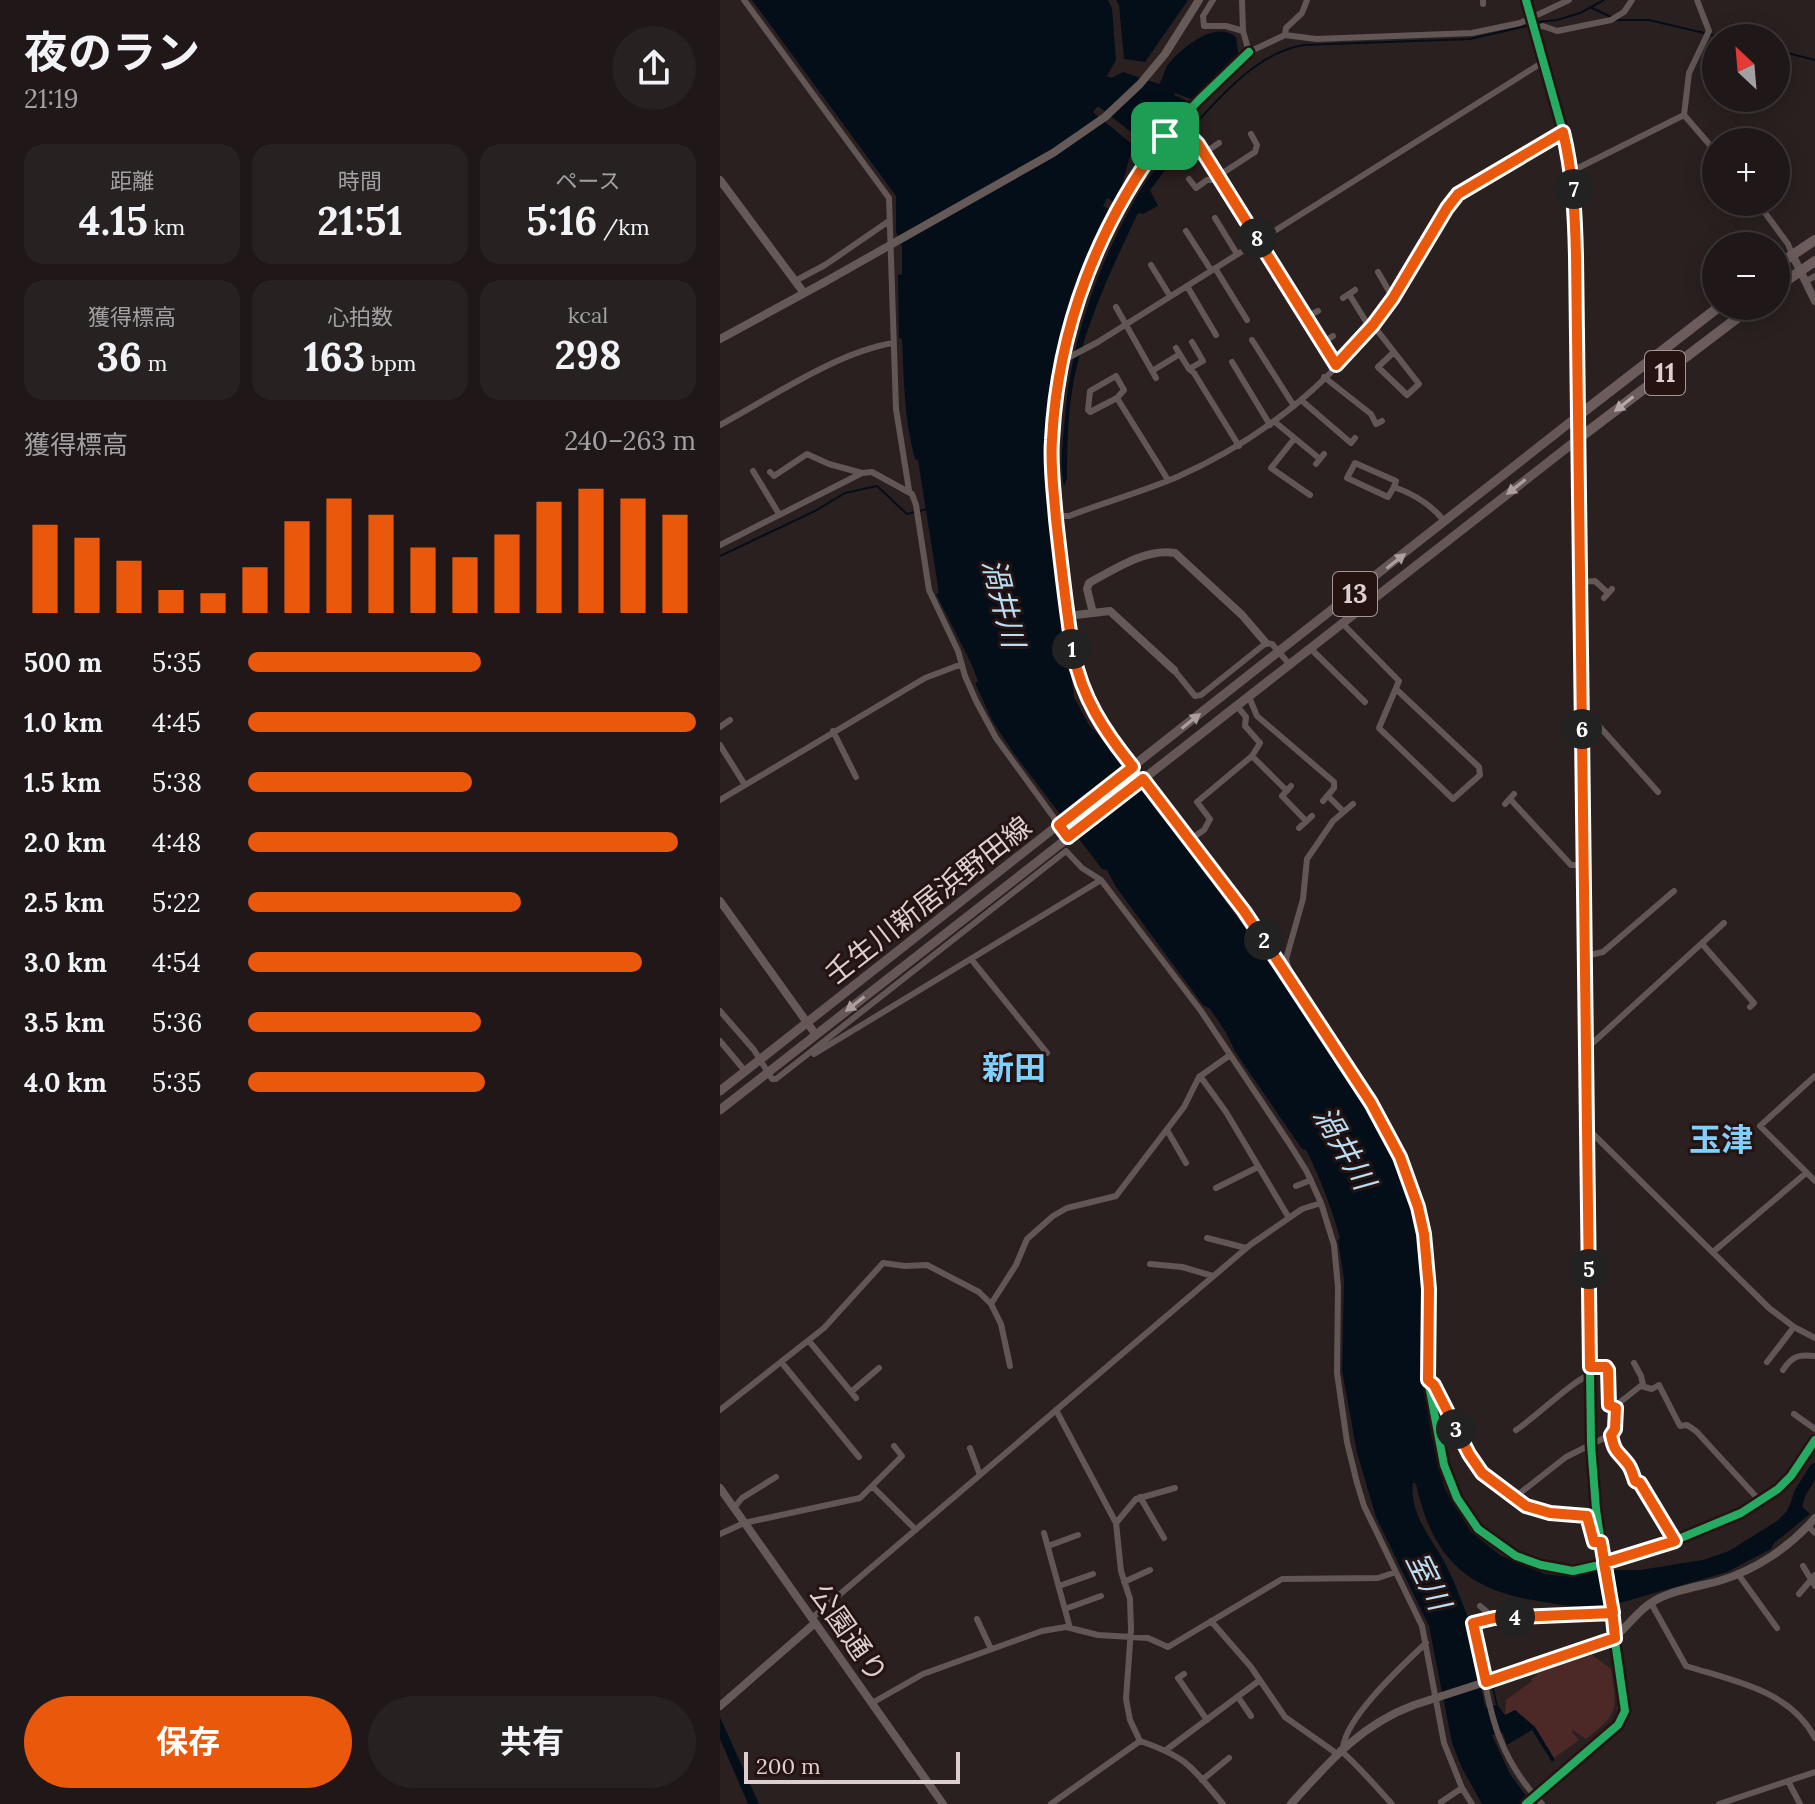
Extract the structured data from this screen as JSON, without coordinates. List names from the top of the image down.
{
  "streets": {
    "highway": ["11"],
    "main road": ["13", "壬生川新居浜野田線"],
    "street": ["公園通り"]
  },
  "crossings": [
    ["11", "壬生川新居浜野田線"]
  ],
  "districts": ["新田", "玉津"],
  "water": ["渦井川", "室川"],
  "scale_bar": "200 m",
  "north": "top left",
  "page": {
    "heading": ["夜のラン", "21:19"],
    "map_buttons": ["+", "−"],
    "stats": [
      ["距離", "4.15 km"],
      ["時間", "21:51"],
      ["ペース", "5:16 /km"],
      ["獲得標高", "36 m"],
      ["心拍数", "163 bpm"],
      ["kcal", "298"]
    ],
    "pins": [
      "7",
      "8",
      "1",
      "6",
      "2",
      "5",
      "3",
      "4"
    ],
    "chart": ["獲得標高", "240–263 m"],
    "list": [
      {
        "name": "500 m",
        "note": "5:35"
      },
      {
        "name": "1.0 km",
        "note": "4:45"
      },
      {
        "name": "1.5 km",
        "note": "5:38"
      },
      {
        "name": "2.0 km",
        "note": "4:48"
      },
      {
        "name": "2.5 km",
        "note": "5:22"
      },
      {
        "name": "3.0 km",
        "note": "4:54"
      },
      {
        "name": "3.5 km",
        "note": "5:36"
      },
      {
        "name": "4.0 km",
        "note": "5:35"
      }
    ],
    "buttons": ["保存", "共有"],
    "scale": "200 m"
  }
}
